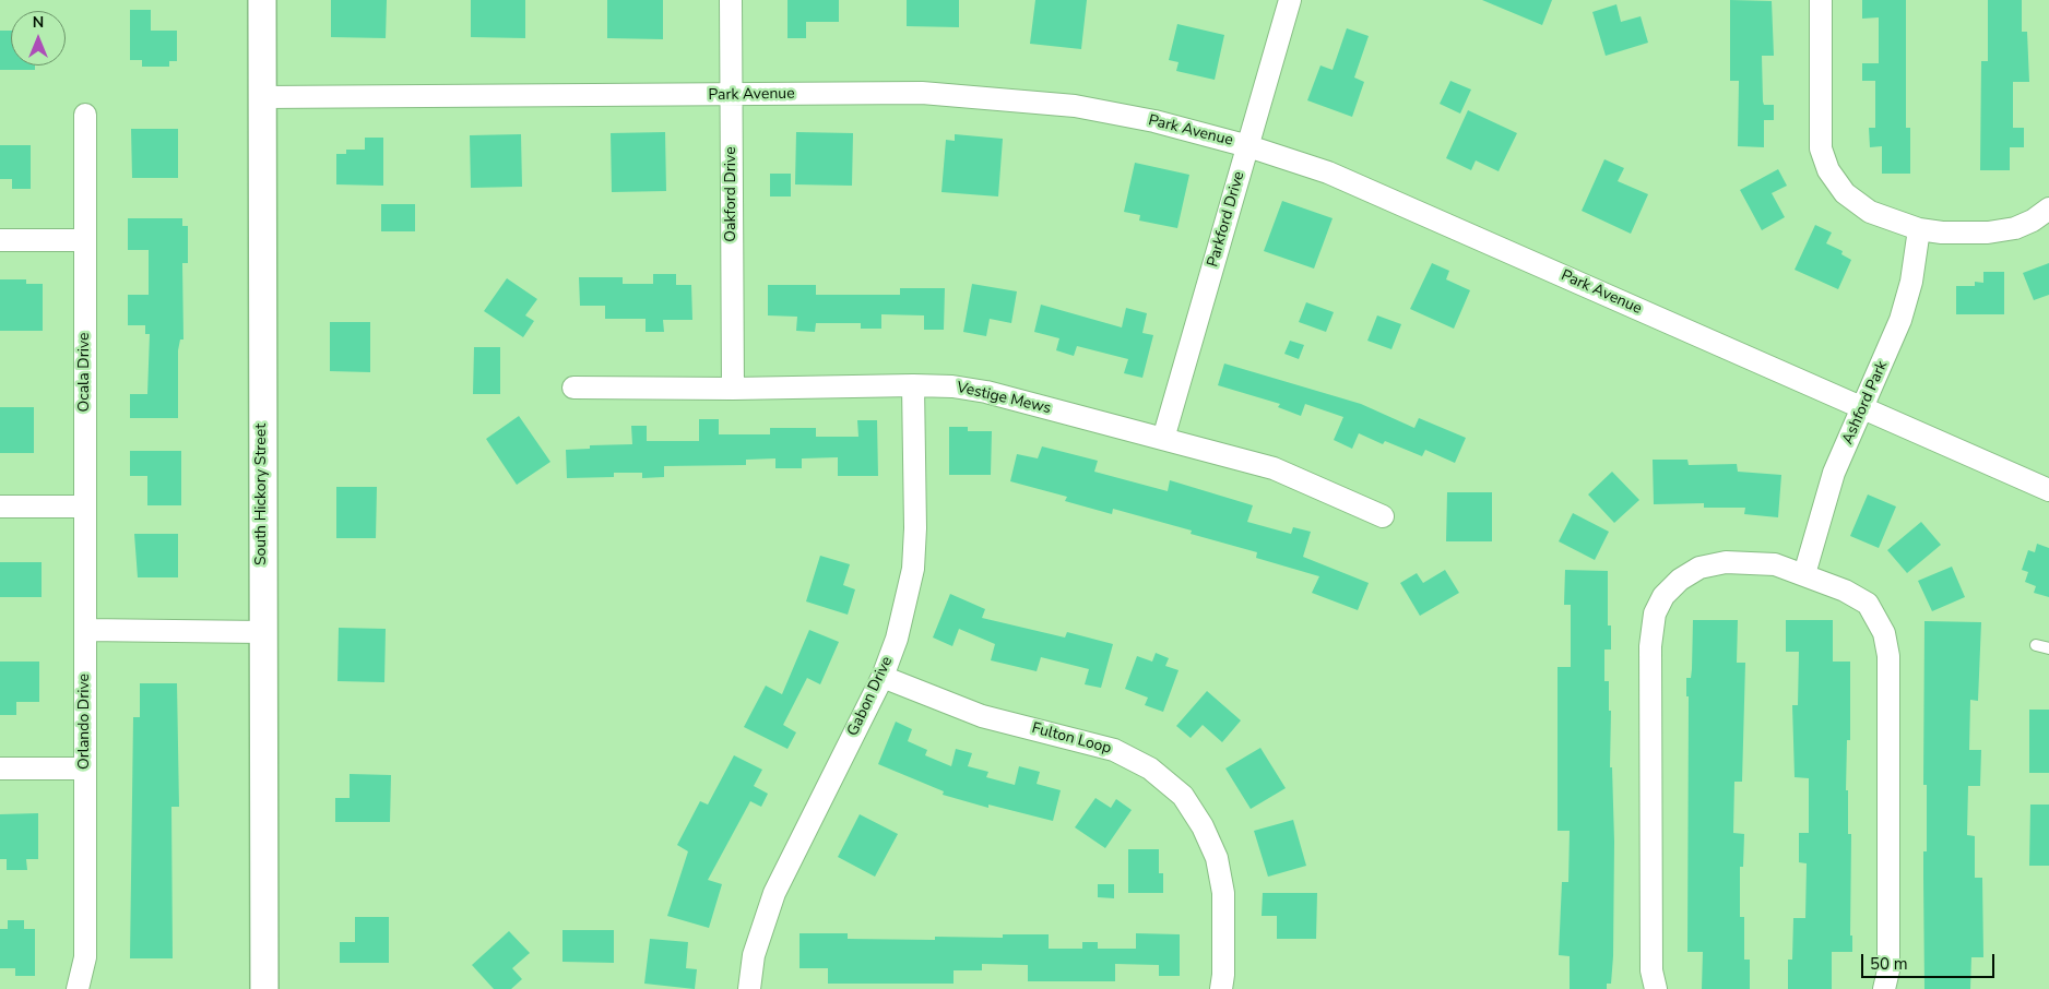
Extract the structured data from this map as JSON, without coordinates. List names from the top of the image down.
{
  "streets": {
    "street": [
      "Park Avenue",
      "Oakford Drive",
      "Parkford Drive",
      "Ocala Drive",
      "Vestige Mews",
      "Ashford Park",
      "South Hickory Street",
      "Gabon Drive",
      "Orlando Drive",
      "Fulton Loop"
    ]
  },
  "crossings": [
    ["Park Avenue", "Oakford Drive"],
    ["Park Avenue", "Parkford Drive"],
    ["Park Avenue", "Ashford Park"],
    ["Park Avenue", "South Hickory Street"],
    ["Oakford Drive", "Vestige Mews"],
    ["Parkford Drive", "Vestige Mews"],
    ["Ocala Drive", "Orlando Drive"],
    ["Vestige Mews", "Gabon Drive"],
    ["Gabon Drive", "Fulton Loop"]
  ],
  "scale_bar": "50 m",
  "north": "top"
}
